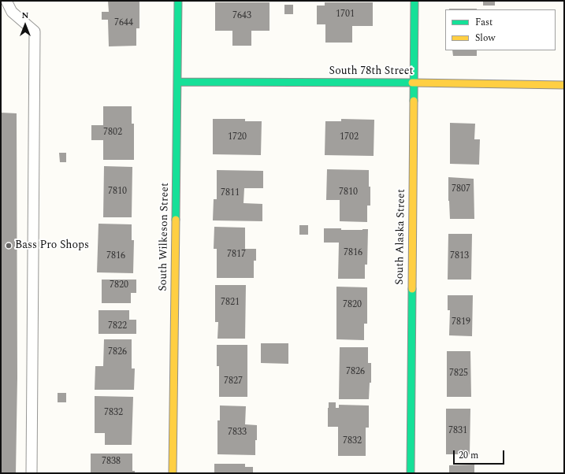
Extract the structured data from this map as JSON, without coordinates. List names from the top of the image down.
{
  "streets": {
    "street": ["South 78th Street", "South Wilkeson Street", "South Alaska Street"]
  },
  "crossings": [
    ["South 78th Street", "South Wilkeson Street"],
    ["South 78th Street", "South Alaska Street"]
  ],
  "places": ["Bass Pro Shops"],
  "house_numbers": [
    "1701",
    "7643",
    "7644",
    "7802",
    "1720",
    "1702",
    "7807",
    "7810",
    "7810",
    "7811",
    "7816",
    "7817",
    "7816",
    "7813",
    "7820",
    "7821",
    "7820",
    "7819",
    "7822",
    "7826",
    "7826",
    "7825",
    "7827",
    "7832",
    "7831",
    "7833",
    "7832",
    "7838"
  ],
  "legend": ["Fast", "Slow"],
  "scale_bar": "20 m",
  "north": "top"
}
